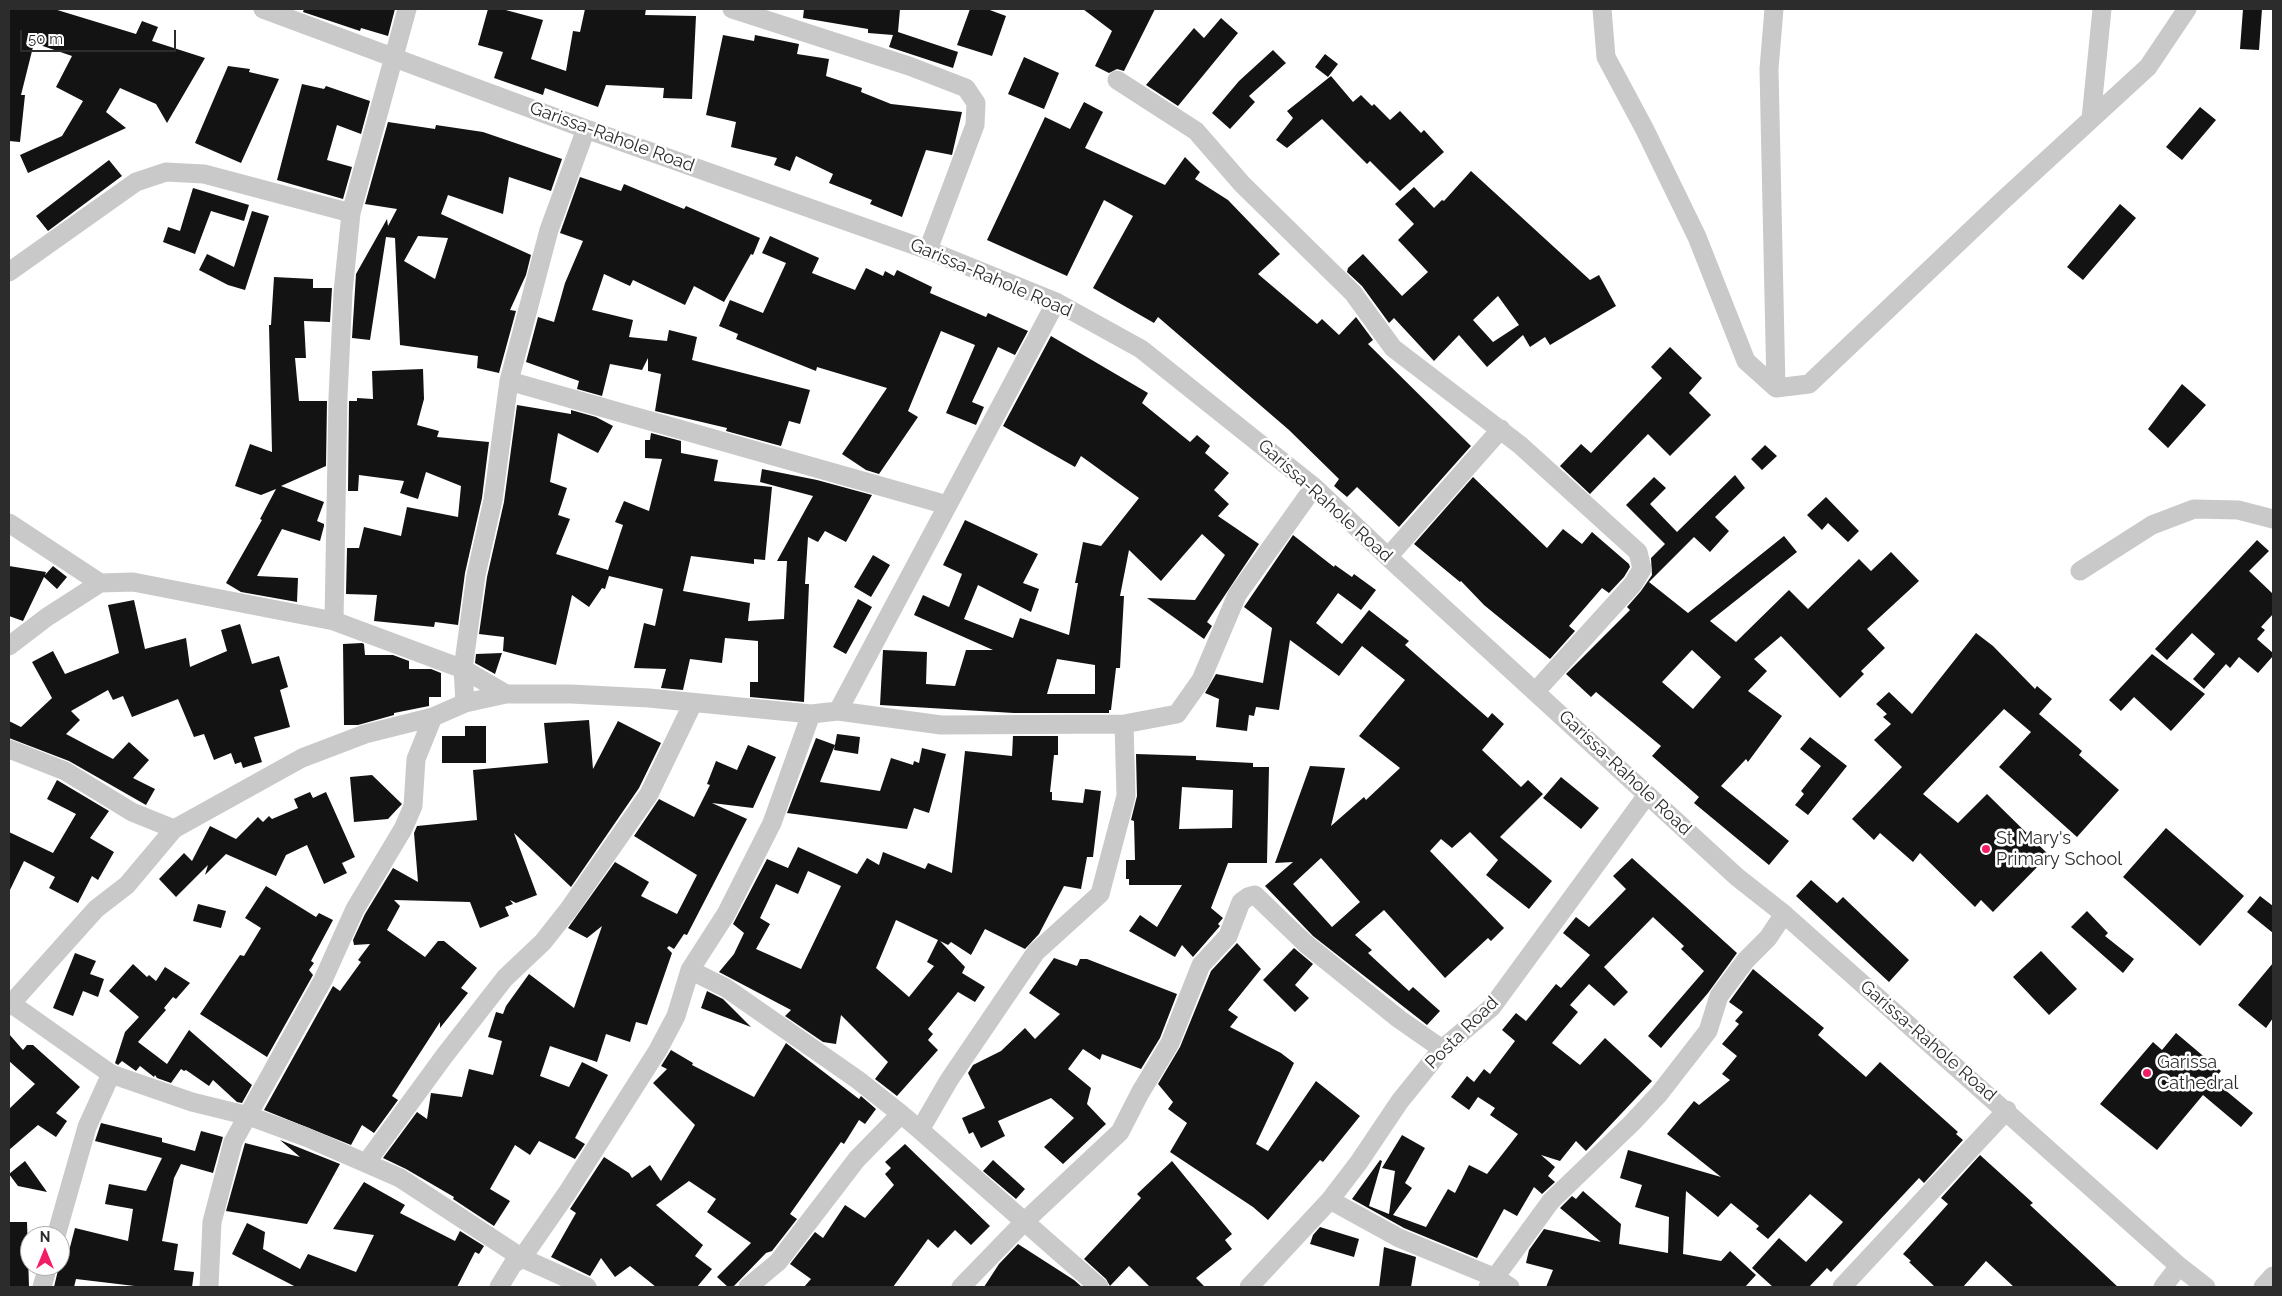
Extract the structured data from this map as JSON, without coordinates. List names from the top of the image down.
{
  "streets": {
    "street": ["Garissa-Rahole Road", "Posta Road"]
  },
  "crossings": [
    ["Garissa-Rahole Road", "Posta Road"]
  ],
  "places": ["St Mary's Primary School", "Garissa Cathedral"],
  "scale_bar": "50 m",
  "north": "top"
}
